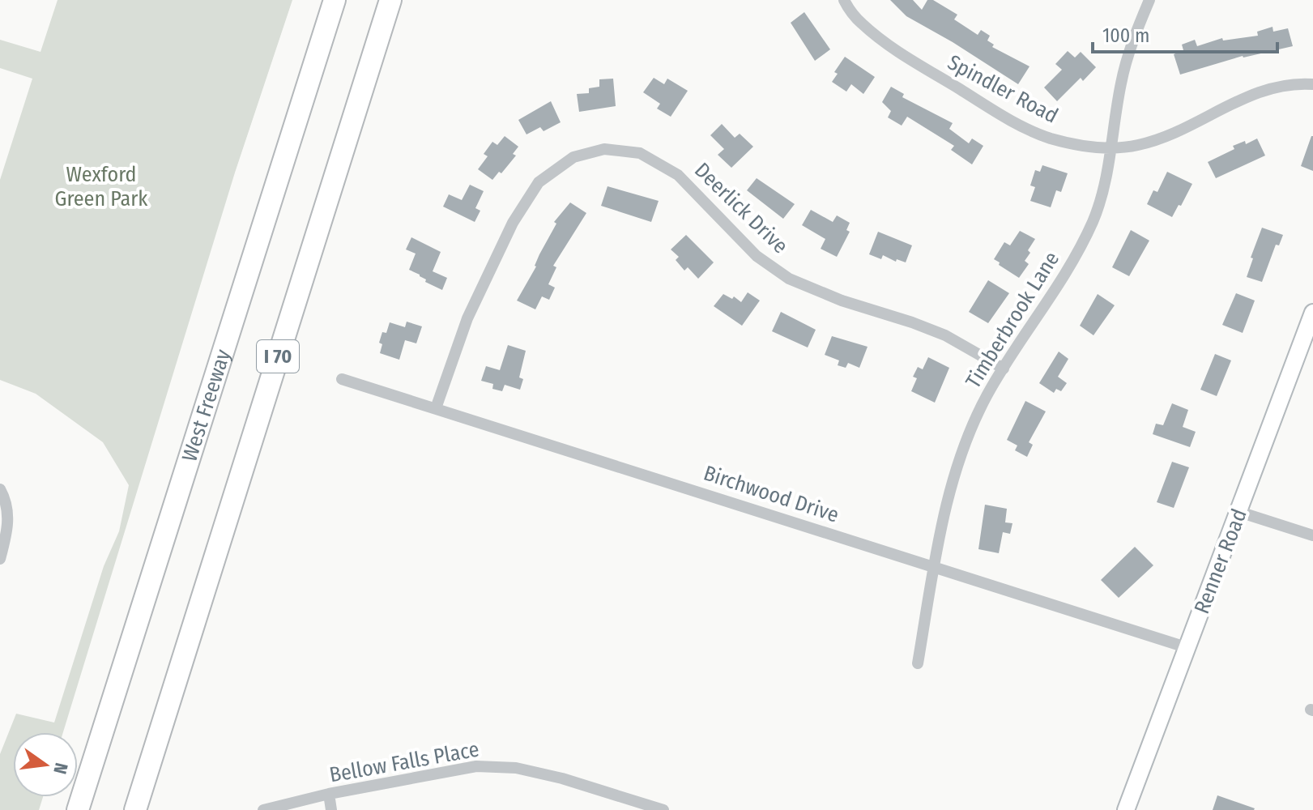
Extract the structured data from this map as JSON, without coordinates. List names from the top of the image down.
{
  "streets": {
    "highway": ["I 70", "West Freeway"],
    "main road": ["Renner Road"],
    "street": [
      "Spindler Road",
      "Deerlick Drive",
      "Timberbrook Lane",
      "Birchwood Drive",
      "Bellow Falls Place"
    ]
  },
  "crossings": [
    ["Spindler Road", "Timberbrook Lane"],
    ["Deerlick Drive", "Timberbrook Lane"],
    ["Deerlick Drive", "Birchwood Drive"],
    ["Timberbrook Lane", "Birchwood Drive"],
    ["Birchwood Drive", "Renner Road"]
  ],
  "parks": ["Wexford Green Park"],
  "scale_bar": "100 m",
  "north": "right"
}
